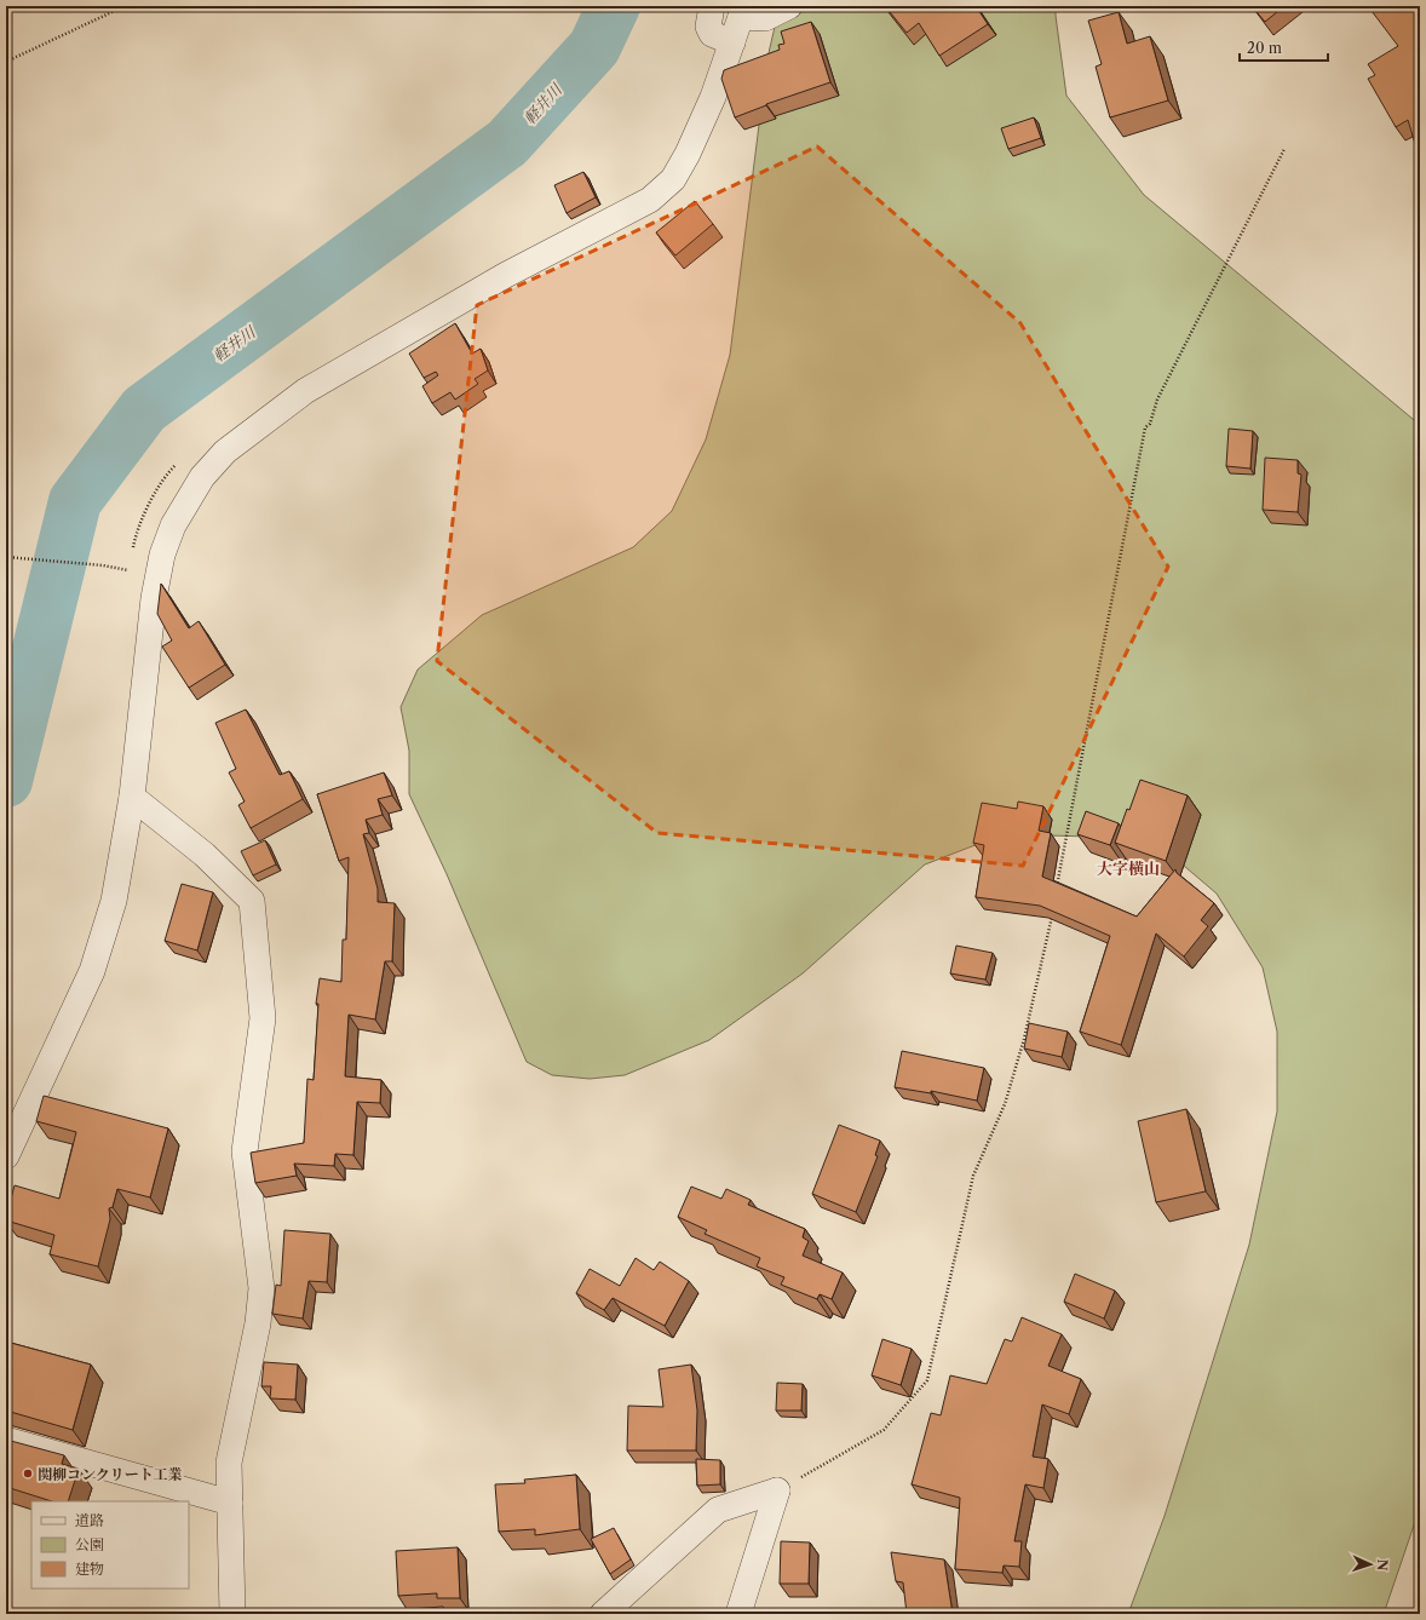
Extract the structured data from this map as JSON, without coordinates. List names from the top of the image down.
{
  "districts": ["大字横山"],
  "water": ["軽井川"],
  "places": ["関柳コンクリート工業"],
  "legend": ["道路", "公園", "建物"],
  "scale_bar": "20 m",
  "north": "right"
}
